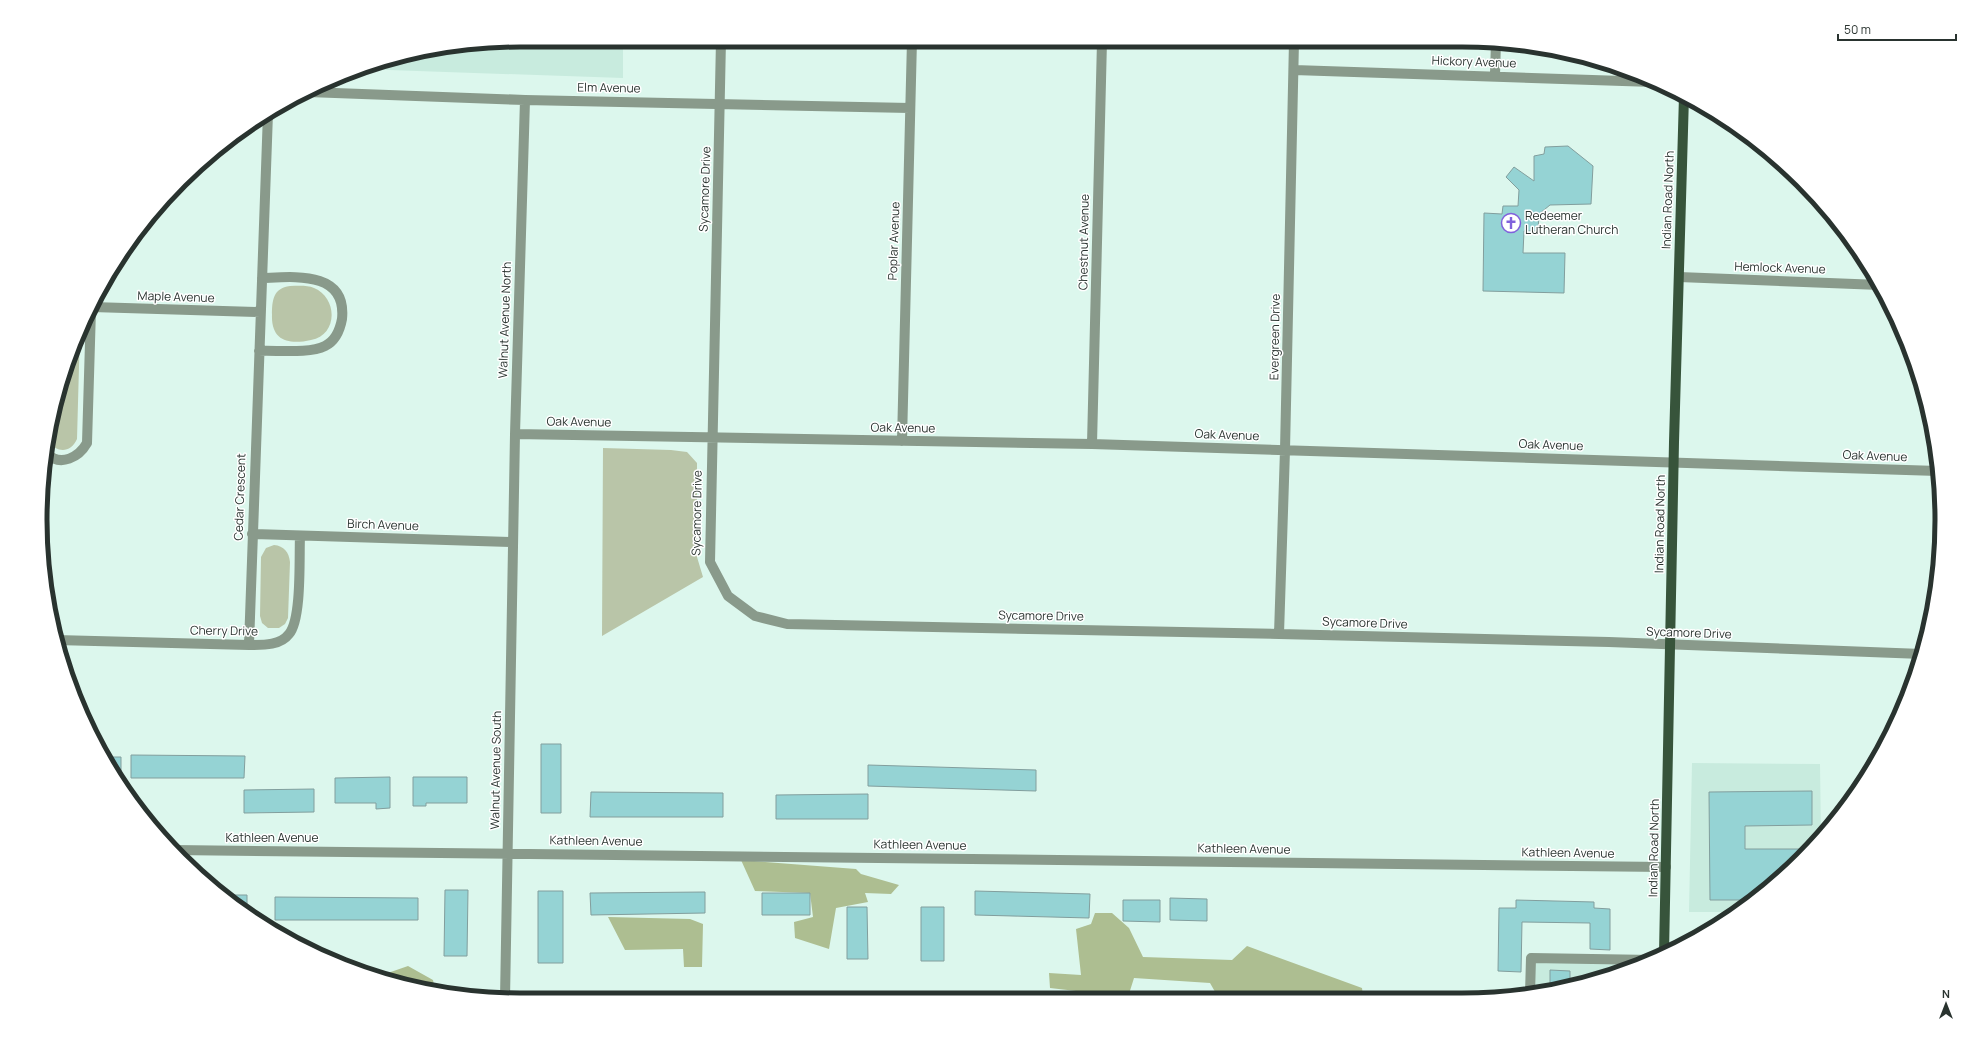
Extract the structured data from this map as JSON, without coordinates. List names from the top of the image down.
{
  "streets": {
    "main road": ["Indian Road North"],
    "street": [
      "Hickory Avenue",
      "Elm Avenue",
      "Sycamore Drive",
      "Poplar Avenue",
      "Chestnut Avenue",
      "Hemlock Avenue",
      "Maple Avenue",
      "Walnut Avenue North",
      "Evergreen Drive",
      "Oak Avenue",
      "Cedar Crescent",
      "Birch Avenue",
      "Cherry Drive",
      "Walnut Avenue South",
      "Kathleen Avenue"
    ]
  },
  "crossings": [
    ["Hickory Avenue", "Evergreen Drive"],
    ["Elm Avenue", "Sycamore Drive"],
    ["Elm Avenue", "Poplar Avenue"],
    ["Elm Avenue", "Walnut Avenue North"],
    ["Sycamore Drive", "Indian Road North"],
    ["Sycamore Drive", "Evergreen Drive"],
    ["Sycamore Drive", "Oak Avenue"],
    ["Indian Road North", "Hemlock Avenue"],
    ["Indian Road North", "Oak Avenue"],
    ["Indian Road North", "Kathleen Avenue"],
    ["Poplar Avenue", "Oak Avenue"],
    ["Chestnut Avenue", "Oak Avenue"],
    ["Maple Avenue", "Cedar Crescent"],
    ["Walnut Avenue North", "Oak Avenue"],
    ["Walnut Avenue North", "Birch Avenue"],
    ["Walnut Avenue North", "Walnut Avenue South"],
    ["Evergreen Drive", "Oak Avenue"],
    ["Cedar Crescent", "Birch Avenue"],
    ["Cedar Crescent", "Cherry Drive"],
    ["Birch Avenue", "Cherry Drive"],
    ["Birch Avenue", "Walnut Avenue South"],
    ["Walnut Avenue South", "Kathleen Avenue"]
  ],
  "places": {
    "church": ["Redeemer Lutheran Church"]
  },
  "scale_bar": "50 m",
  "north": "top"
}
